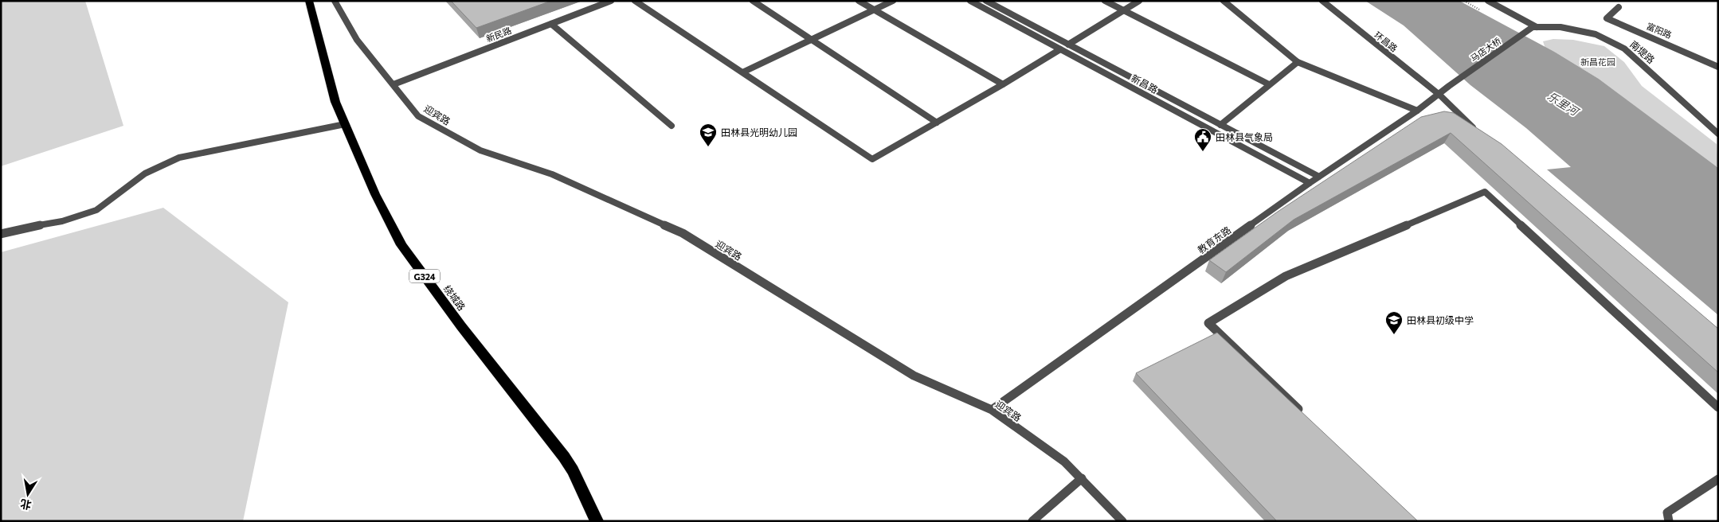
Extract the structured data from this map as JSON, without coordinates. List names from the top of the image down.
{
  "streets": {
    "highway": ["G324", "绕城路"],
    "street": [
      "富阳路",
      "新民路",
      "环昌路",
      "马店大桥",
      "南堤路",
      "新昌路",
      "迎宾路",
      "教育东路"
    ]
  },
  "crossings": [
    ["新民路", "迎宾路"],
    ["环昌路", "教育东路"],
    ["马店大桥", "南堤路"],
    ["马店大桥", "教育东路"],
    ["新昌路", "教育东路"],
    ["迎宾路", "教育东路"]
  ],
  "water": ["乐里河"],
  "parks": ["新昌花园"],
  "places": {
    "school or university": ["田林县光明幼儿园", "田林县初级中学"],
    "public building": ["田林县气象局"]
  },
  "north": "bottom"
}
